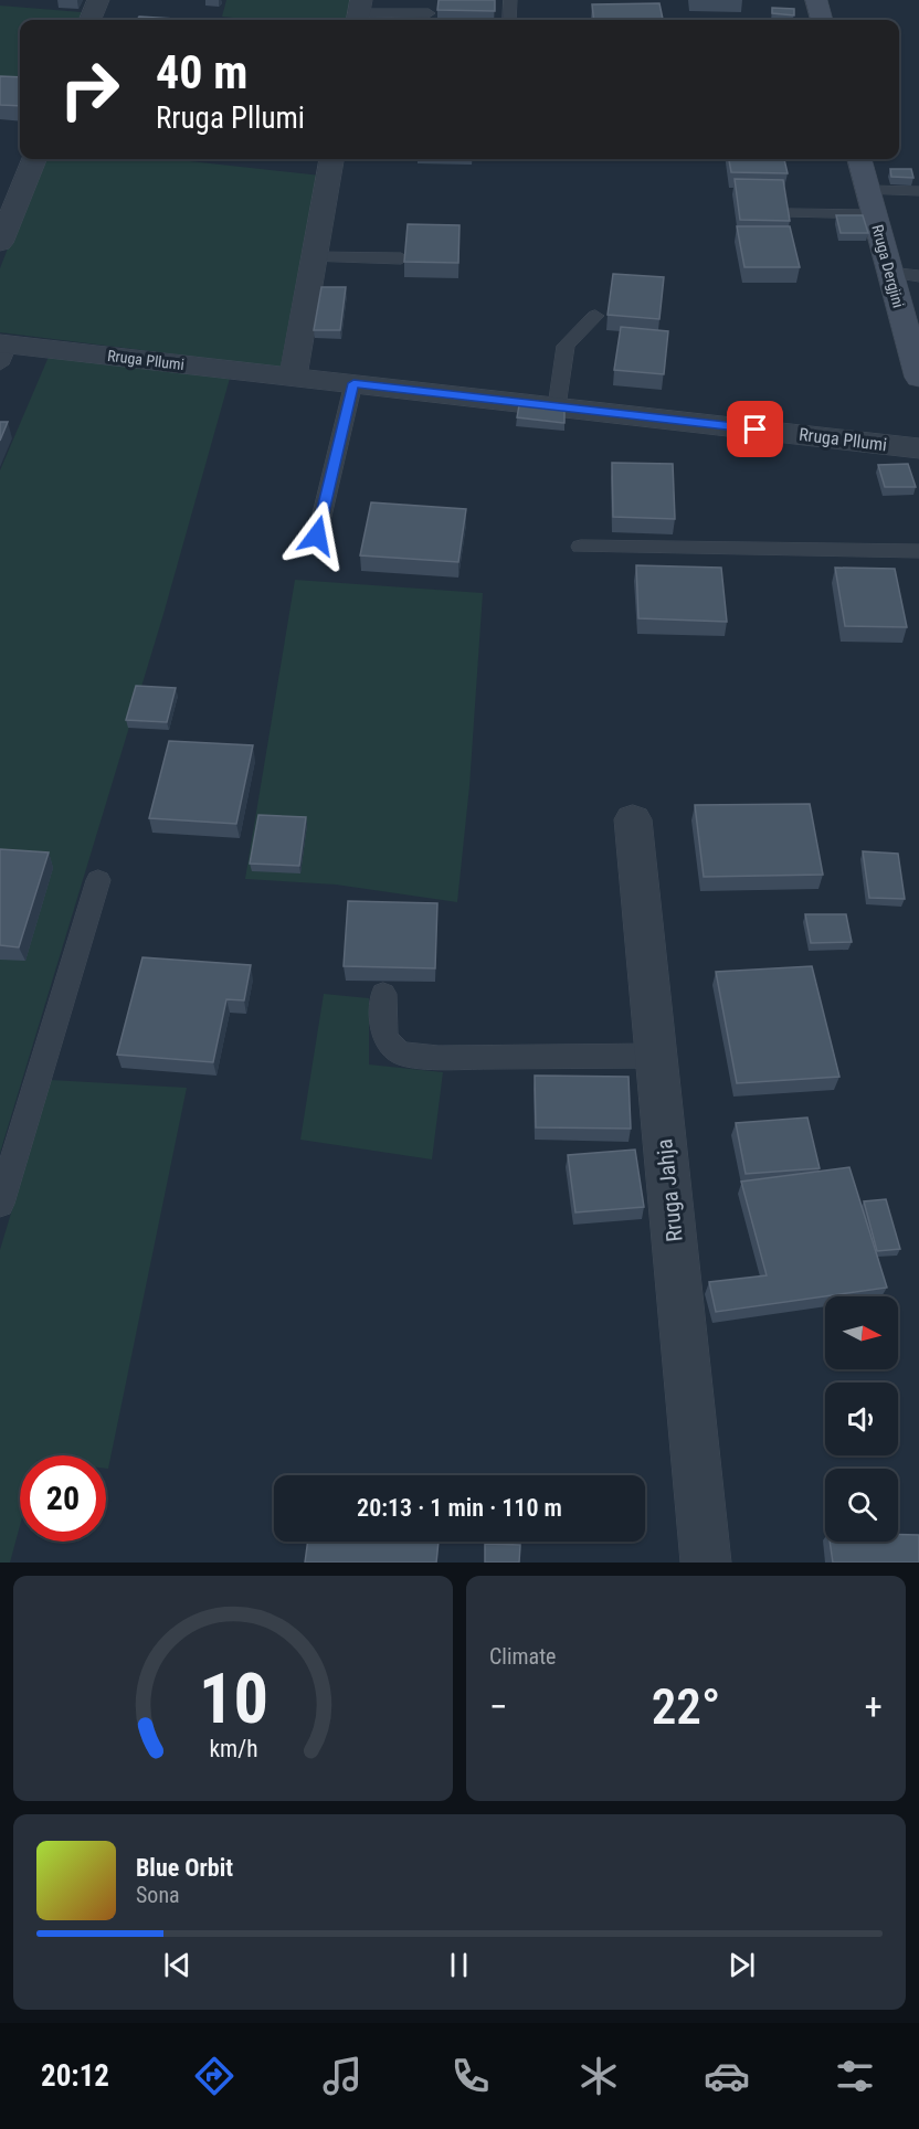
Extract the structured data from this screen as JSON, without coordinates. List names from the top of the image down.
{
  "streets": {
    "street": ["Rruga Dergjini", "Rruga Pllumi", "Rruga Jahja"]
  },
  "north": "right",
  "page": {
    "turn": ["40 m", "Rruga Pllumi"],
    "limit": "20",
    "trip": "20:13 · 1 min · 110 m",
    "tile": "Climate",
    "heat": ["−", "22°", "+"],
    "song": ["Blue Orbit", "Sona"],
    "tabs": "20:12",
    "gauge": ["10", "km/h"]
  }
}
